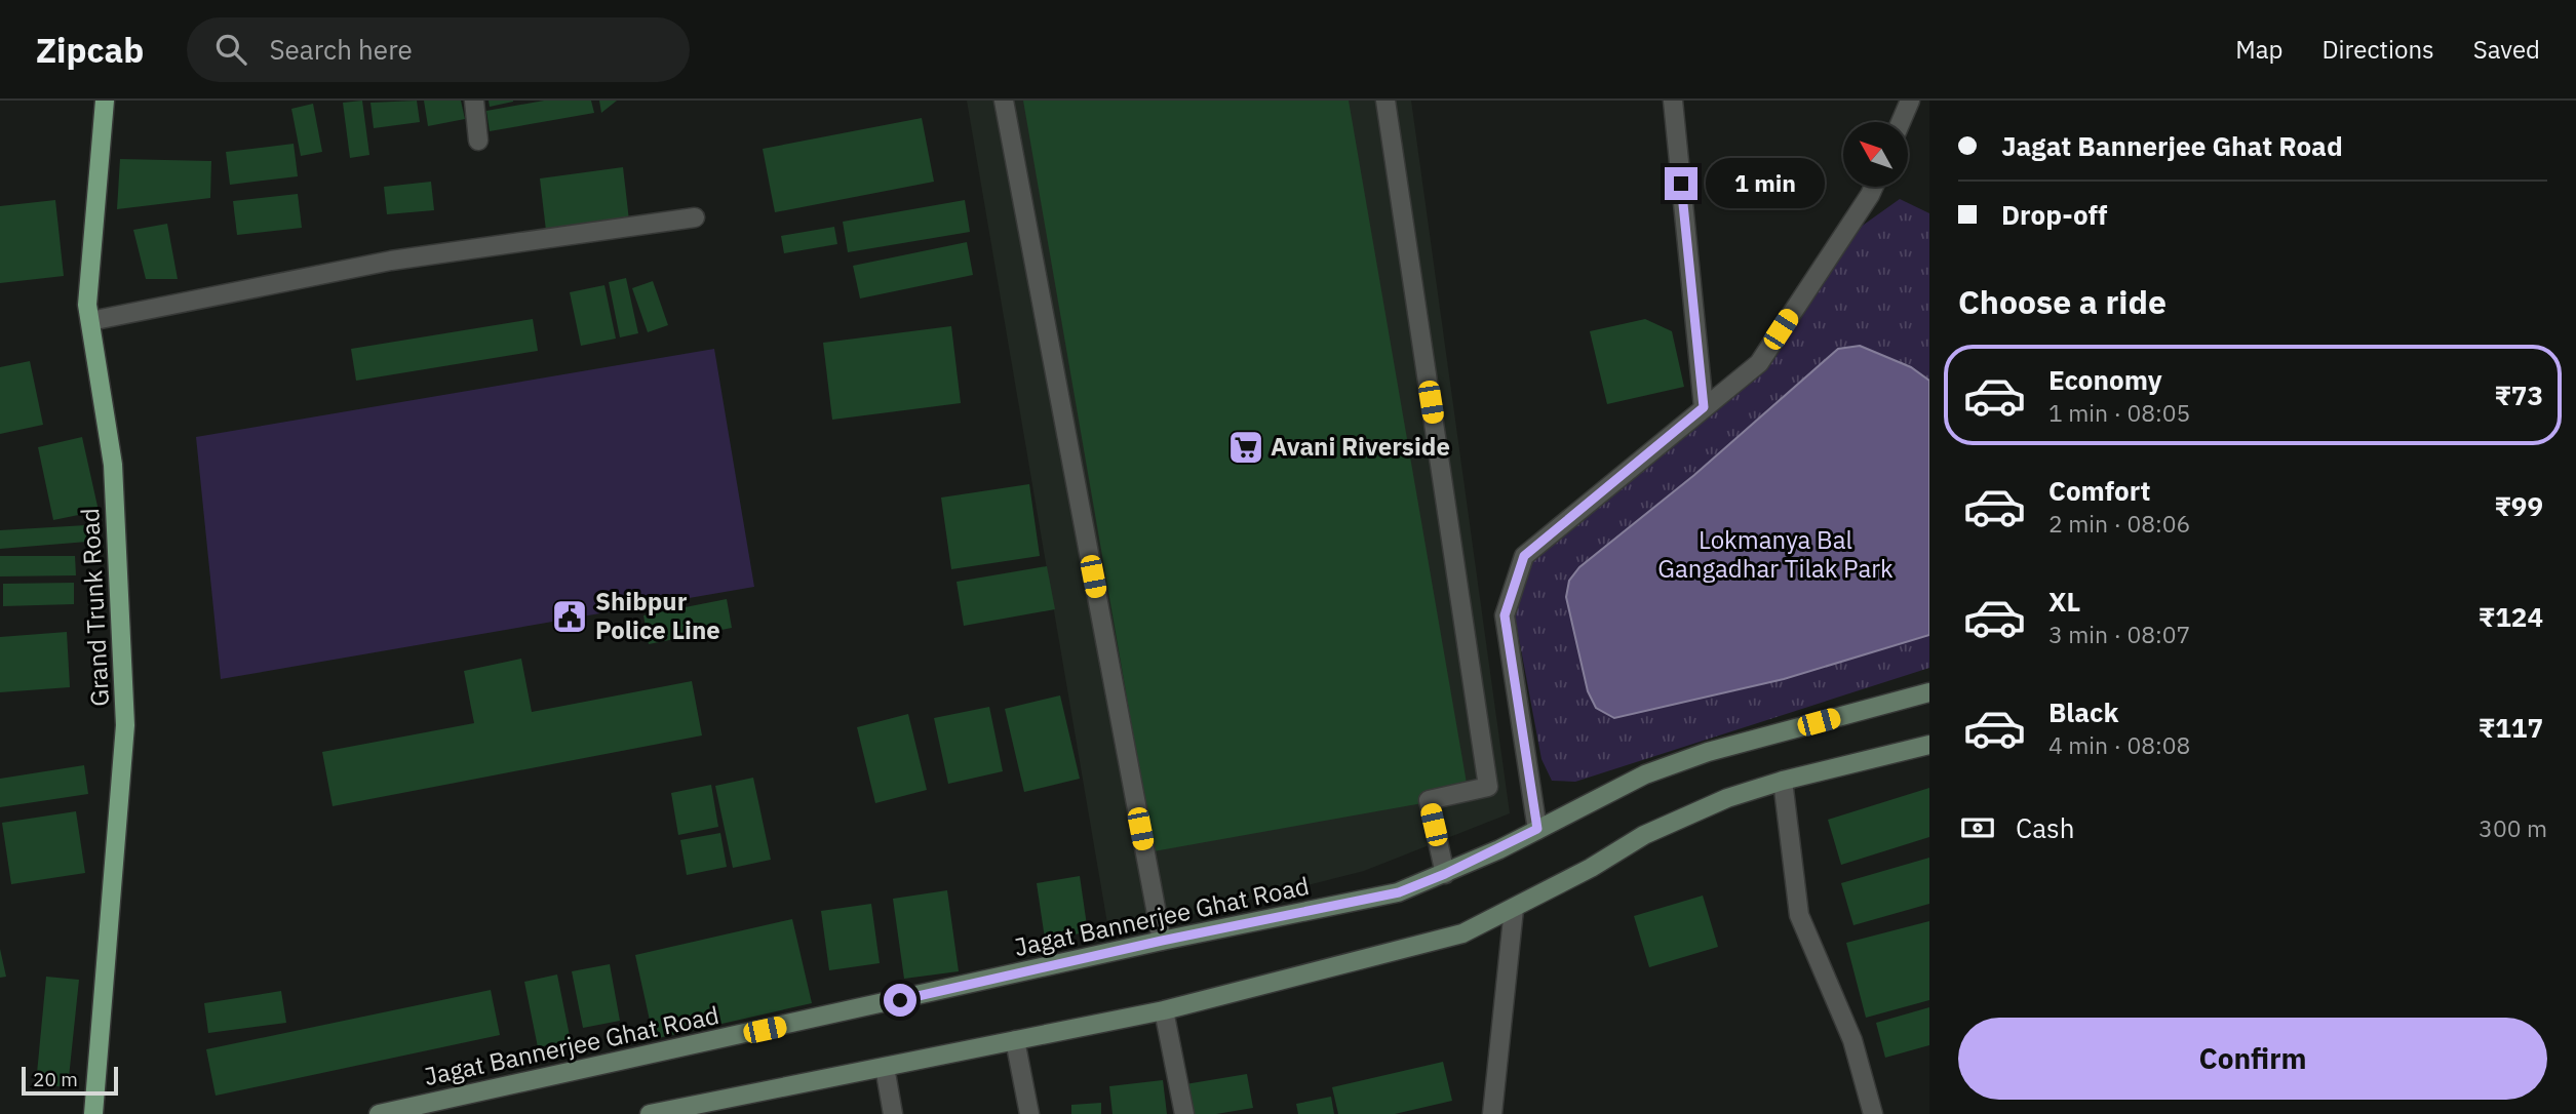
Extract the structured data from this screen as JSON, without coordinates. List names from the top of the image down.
{
  "streets": {
    "main road": ["Grand Trunk Road", "Jagat Bannerjee Ghat Road"]
  },
  "parks": ["Lokmanya Bal Gangadhar Tilak Park"],
  "places": {
    "supermarket": ["Avani Riverside"],
    "public building": ["Shibpur Police Line"]
  },
  "scale_bar": "20 m",
  "north": "top left",
  "page": {
    "header": "Zipcab",
    "search": "Search here",
    "nav": ["Map", "Directions", "Saved"],
    "banner": ["Jagat Bannerjee Ghat Road", "Drop-off"],
    "bubble": "1 min",
    "heading": "Choose a ride",
    "list": [
      {
        "name": "Economy",
        "note": "1 min · 08:05",
        "value": "₹73"
      },
      {
        "name": "Comfort",
        "note": "2 min · 08:06",
        "value": "₹99"
      },
      {
        "name": "XL",
        "note": "3 min · 08:07",
        "value": "₹124"
      },
      {
        "name": "Black",
        "note": "4 min · 08:08",
        "value": "₹117"
      }
    ],
    "pay": ["Cash", "300 m"],
    "buttons": "Confirm",
    "scale": "20 m"
  }
}
